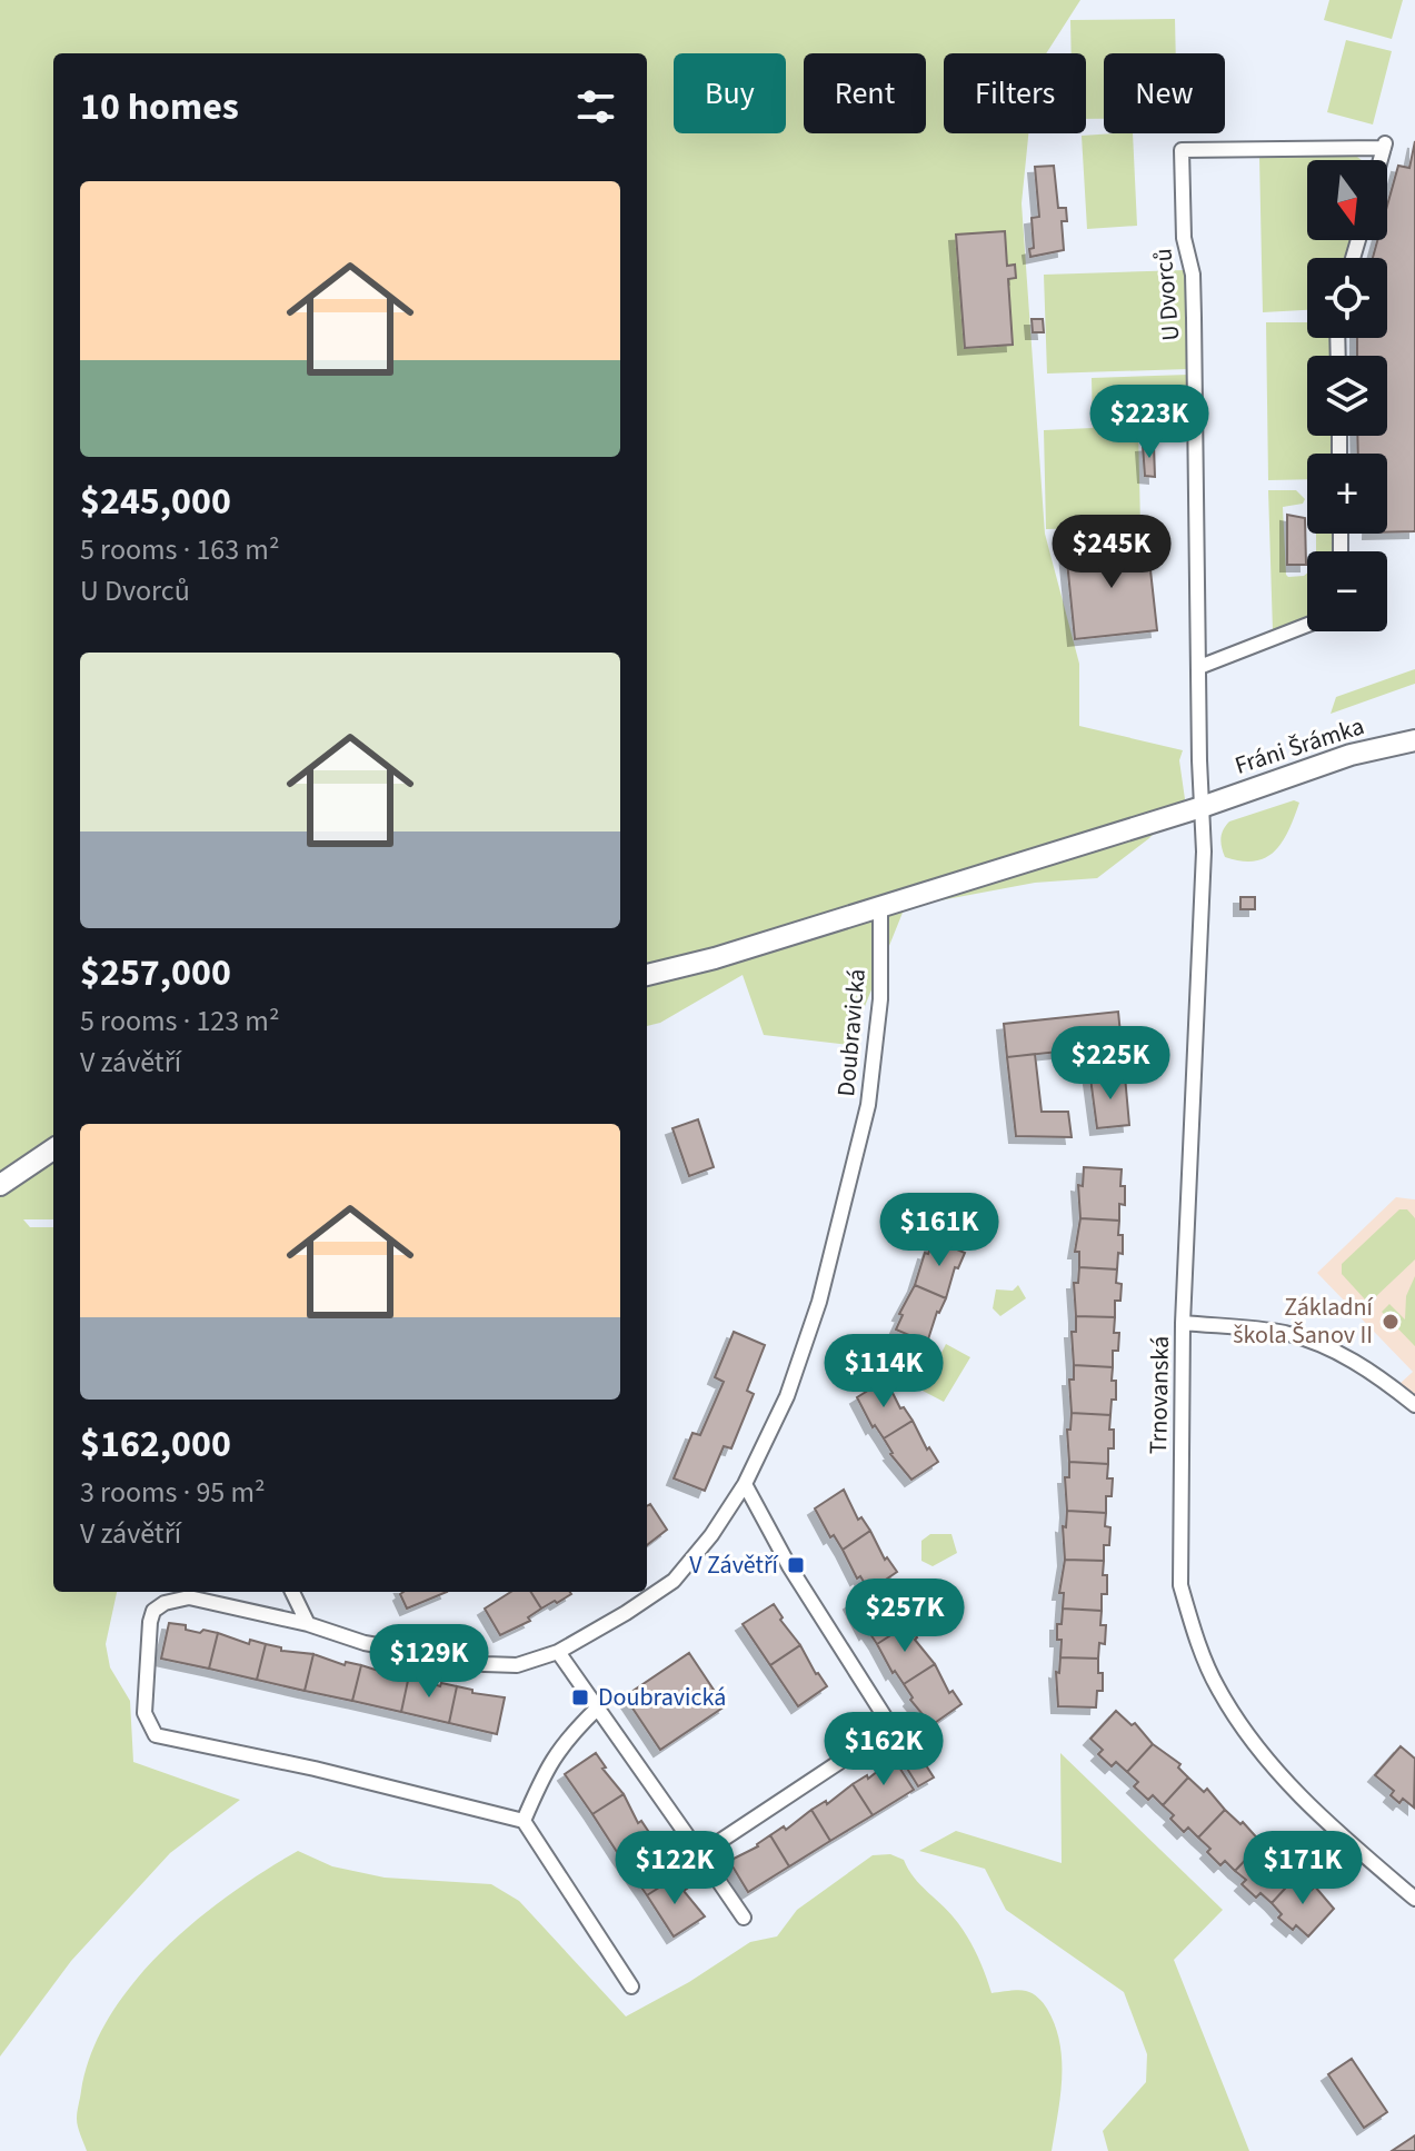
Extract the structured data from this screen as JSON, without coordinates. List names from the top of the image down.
{
  "streets": {
    "street": [
      "U Dvorců",
      "Fráni Šrámka",
      "Doubravická",
      "Trnovanská"
    ]
  },
  "crossings": [
    ["U Dvorců", "Fráni Šrámka"],
    ["U Dvorců", "Trnovanská"],
    ["Fráni Šrámka", "Doubravická"],
    ["Fráni Šrámka", "Trnovanská"]
  ],
  "places": {
    "other": ["Základní škola Šanov II"],
    "transit": ["V Závětří", "Doubravická"]
  },
  "north": "bottom",
  "page": {
    "chip": [
      "Buy",
      "Rent",
      "Filters",
      "New"
    ],
    "heading": "10 homes",
    "map_buttons": ["+", "−"],
    "list": [
      {
        "name": "$245,000",
        "note": "5 rooms · 163 m² · U Dvorců"
      },
      {
        "name": "$257,000",
        "note": "5 rooms · 123 m² · V závětří"
      },
      {
        "name": "$162,000",
        "note": "3 rooms · 95 m² · V závětří"
      }
    ],
    "price": [
      "$223K",
      "$245K",
      "$225K",
      "$161K",
      "$114K",
      "$257K",
      "$129K",
      "$162K",
      "$122K",
      "$171K"
    ]
  }
}
